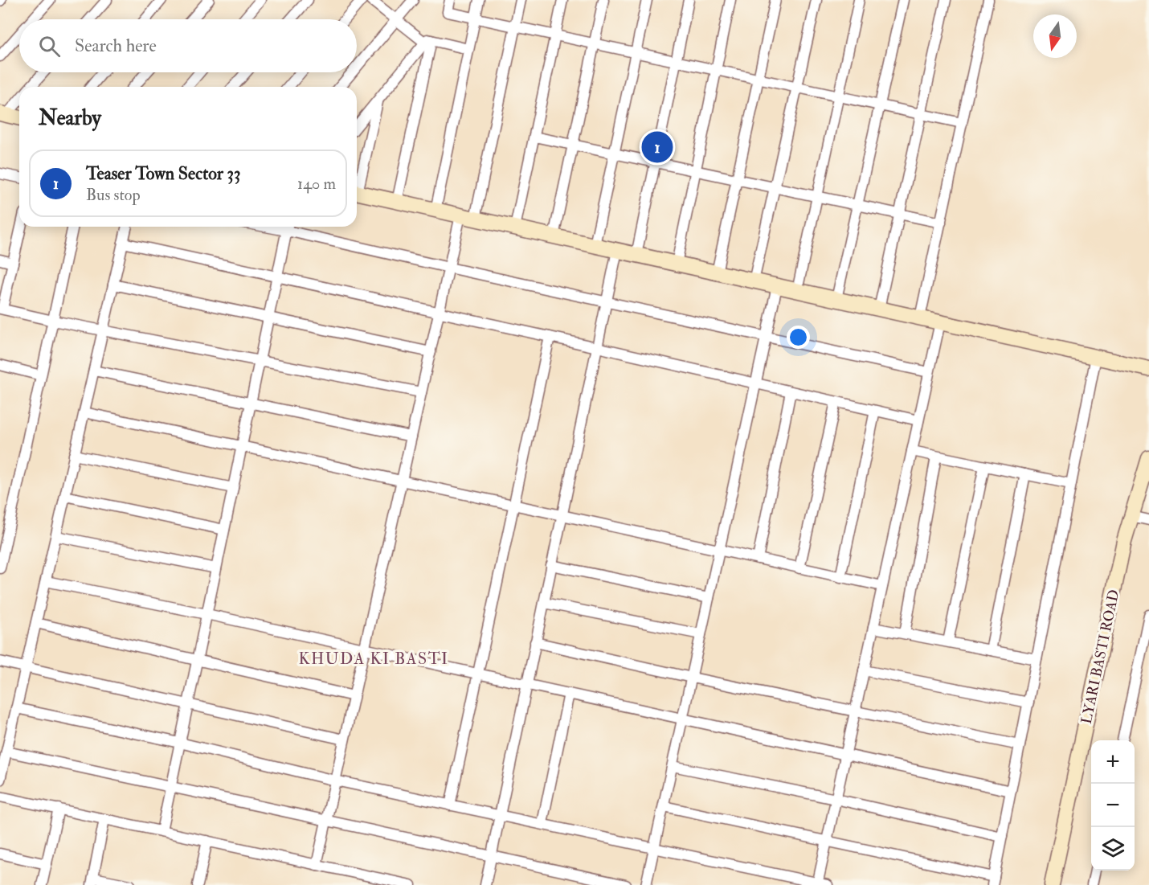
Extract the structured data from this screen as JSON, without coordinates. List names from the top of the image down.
{
  "streets": {
    "street": ["LYARI BASTI ROAD"]
  },
  "districts": ["KHUDA KI BASTI"],
  "north": "bottom",
  "page": {
    "search": "Search here",
    "heading": "Nearby",
    "pins": "1",
    "list": [
      {
        "mark": "1",
        "name": "Teaser Town Sector 33",
        "note": "Bus stop",
        "value": "140 m"
      }
    ],
    "map_buttons": ["+", "−"]
  }
}
